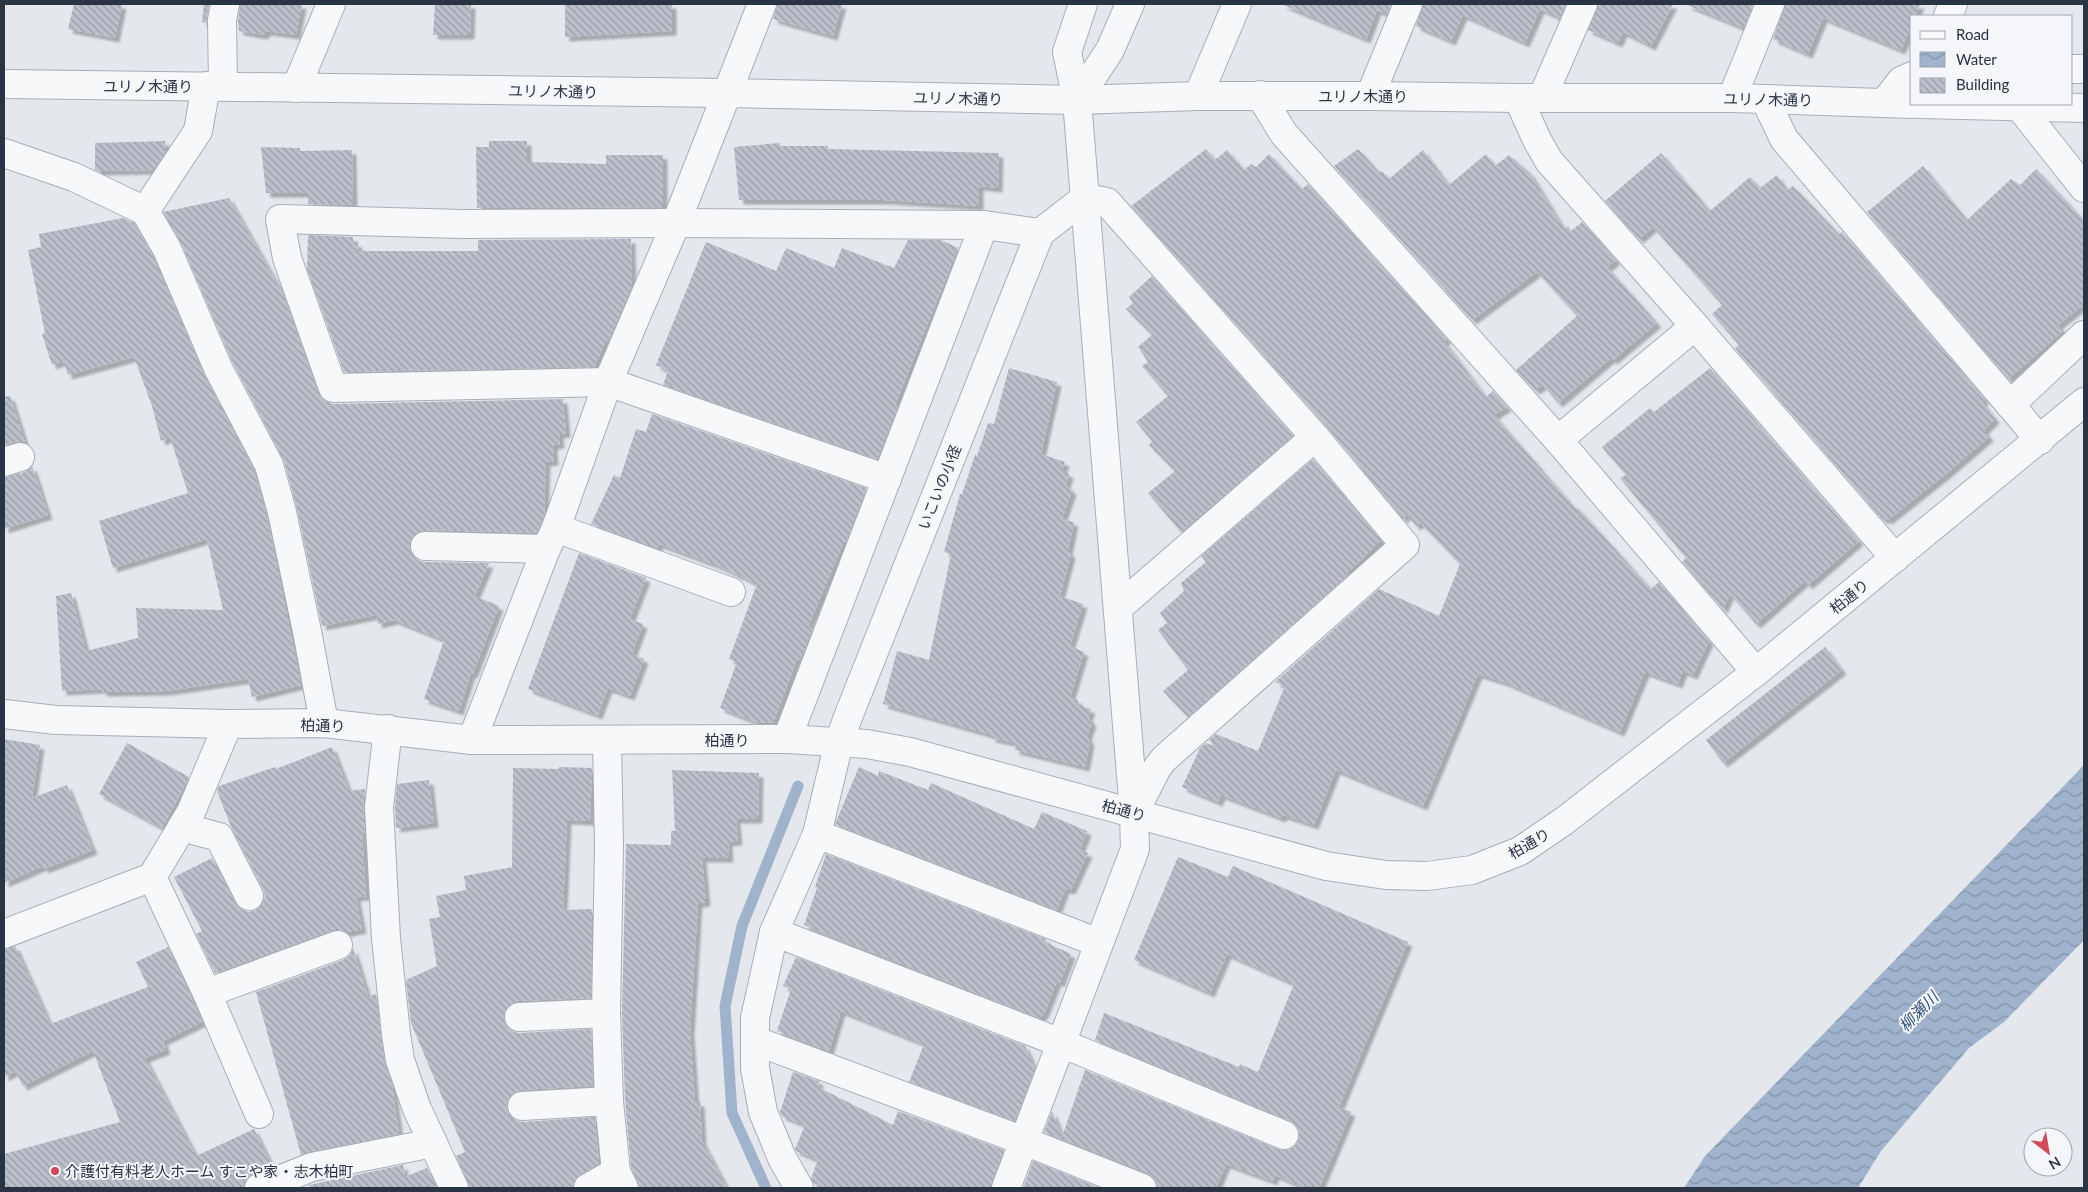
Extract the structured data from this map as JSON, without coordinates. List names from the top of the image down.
{
  "streets": {
    "street": ["ユリノ木通り", "いこいの小径", "柏通り"]
  },
  "crossings": [
    ["いこいの小径", "柏通り"]
  ],
  "water": ["柳瀬川"],
  "places": ["介護付有料老人ホーム すこや家・志木柏町"],
  "legend": ["Road", "Water", "Building"],
  "north": "bottom right"
}
